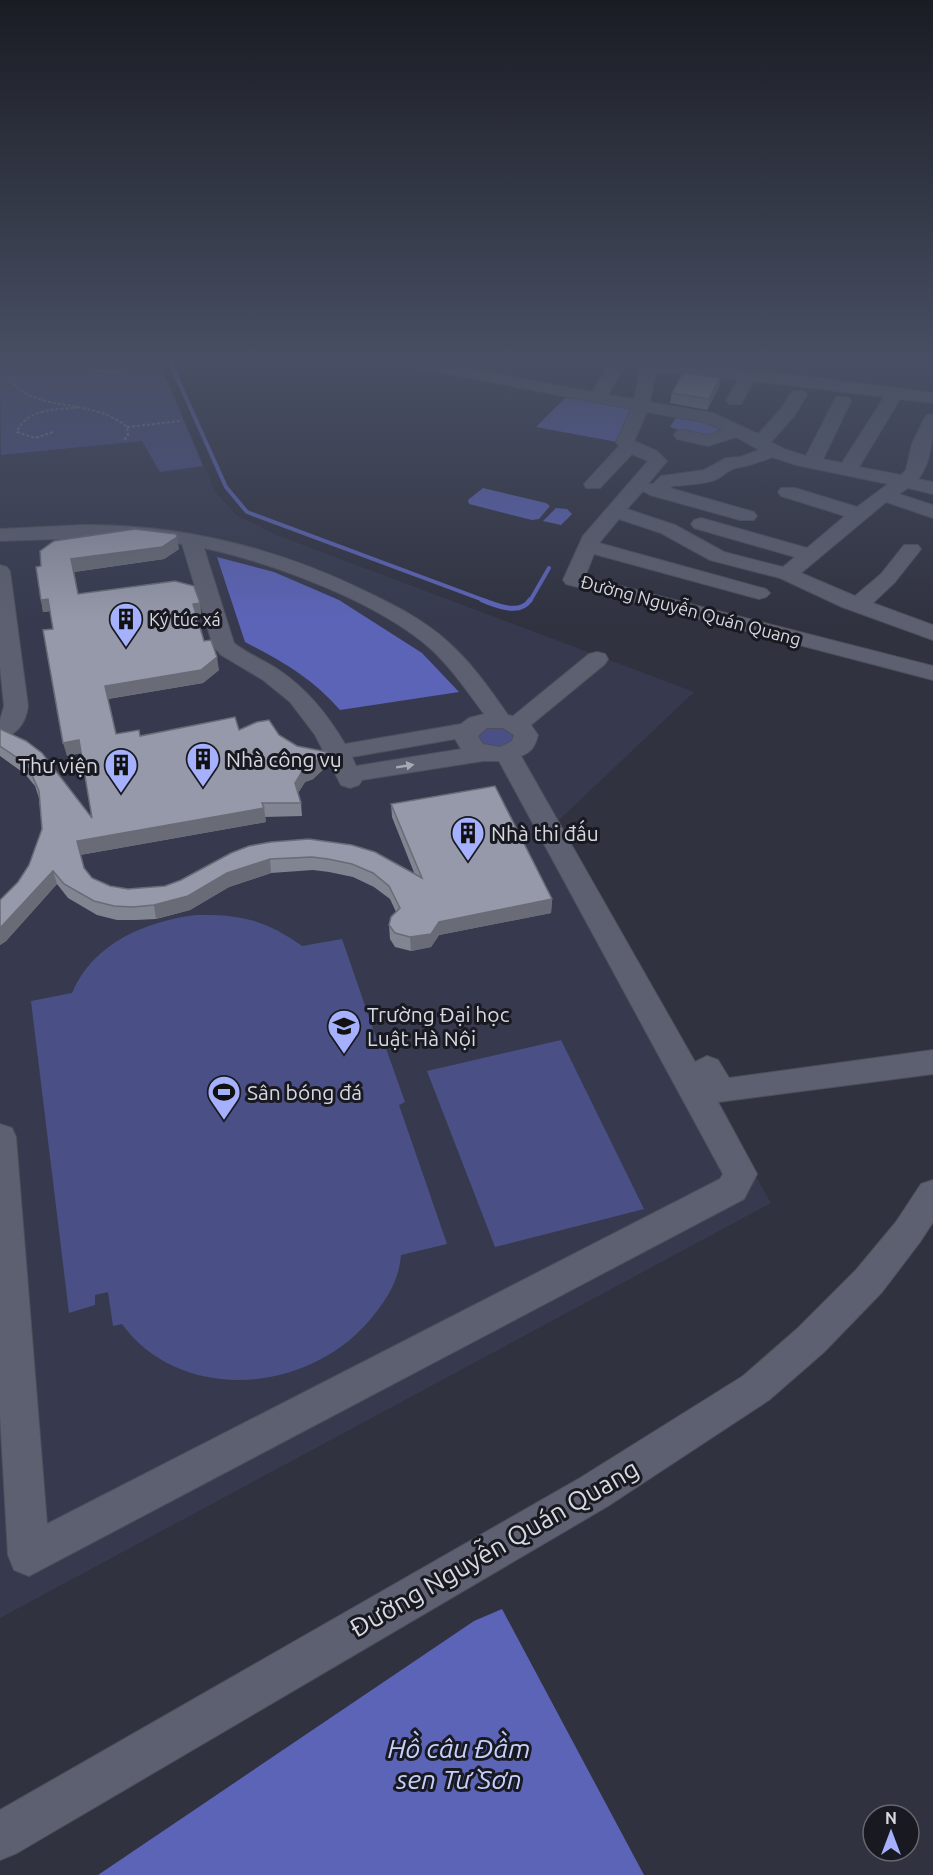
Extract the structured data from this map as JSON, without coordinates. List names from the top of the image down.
{
  "streets": {
    "street": ["Đường Nguyễn Quán Quang"]
  },
  "water": ["Hồ câu Đầm sen Từ Sơn"],
  "places": {
    "building": [
      "Ký túc xá",
      "Nhà công vụ",
      "Thư viện",
      "Nhà thi đấu"
    ],
    "school or university": ["Trường Đại học Luật Hà Nội"],
    "sports": ["Sân bóng đá"]
  },
  "north": "top"
}
